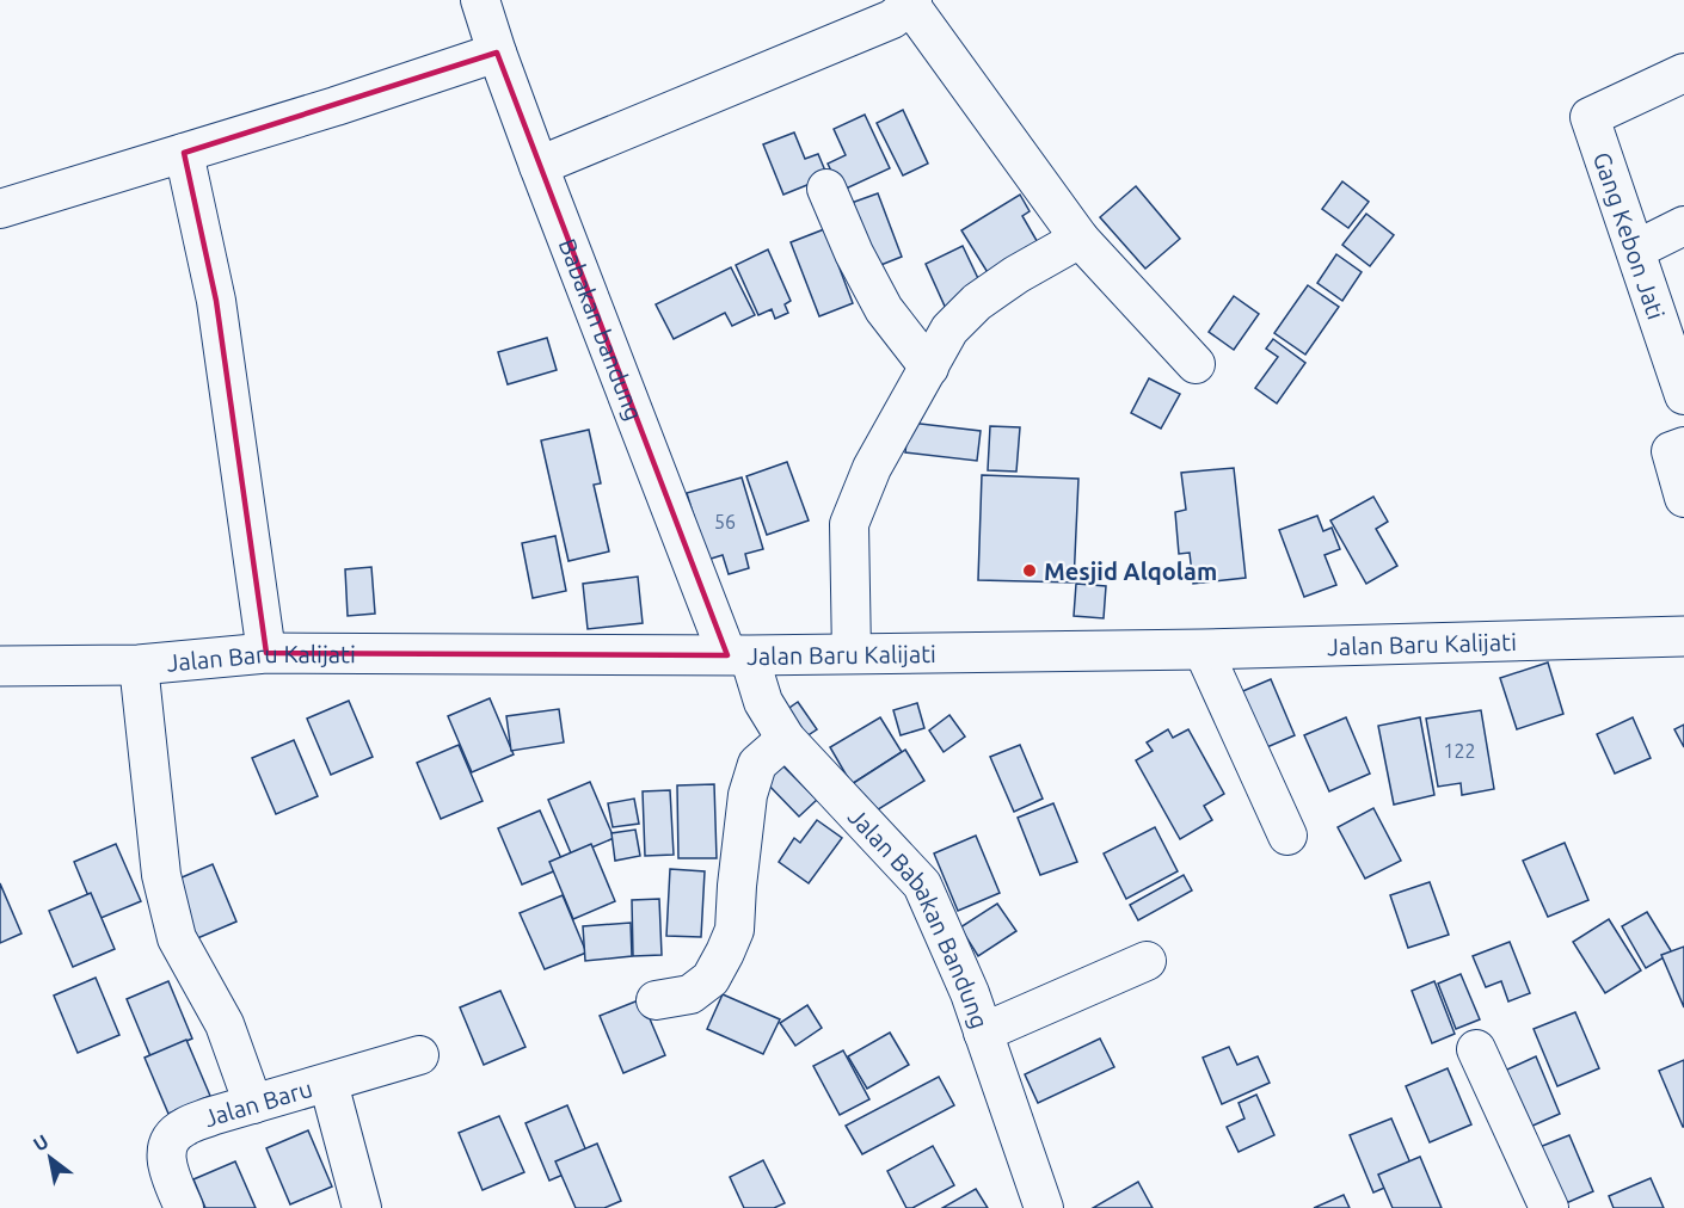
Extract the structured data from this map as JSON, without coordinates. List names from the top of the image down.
{
  "streets": {
    "main road": ["Jalan Baru Kalijati"],
    "street": [
      "Gang Kebon Jati",
      "Babakan bandung",
      "Jalan Babakan Bandung",
      "Jalan Baru"
    ]
  },
  "crossings": [
    ["Babakan bandung", "Jalan Baru Kalijati"],
    ["Babakan bandung", "Jalan Babakan Bandung"],
    ["Jalan Baru Kalijati", "Jalan Babakan Bandung"]
  ],
  "places": ["Mesjid Alqolam"],
  "house_numbers": ["56", "122"],
  "north": "top left"
}
